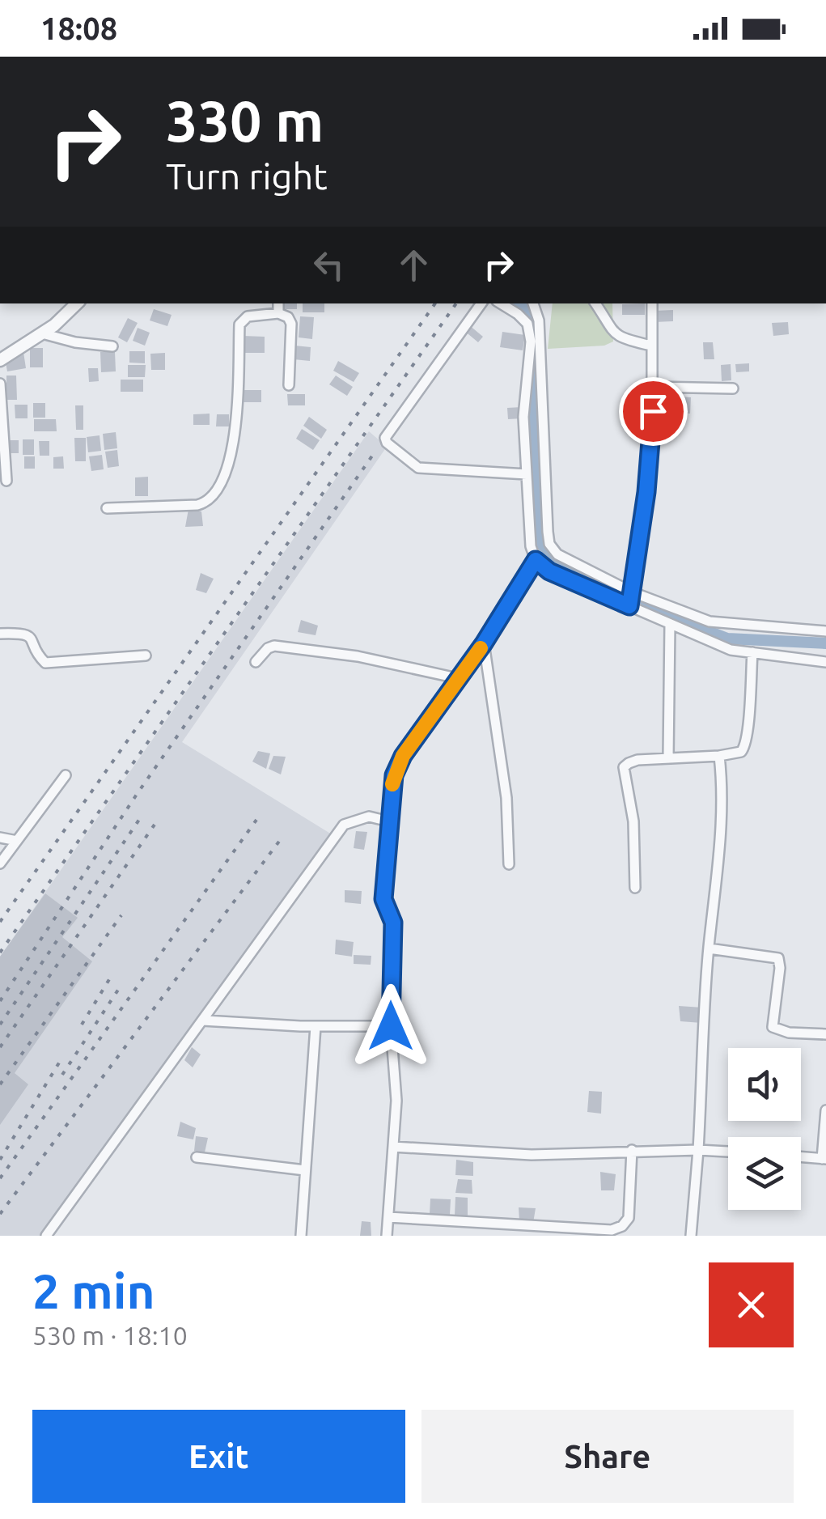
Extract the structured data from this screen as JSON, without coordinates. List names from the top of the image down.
{
  "page": {
    "status": "18:08",
    "turn": ["330 m", "Turn right"],
    "heading": ["2 min", "530 m · 18:10"],
    "buttons": ["Exit", "Share"]
  }
}
